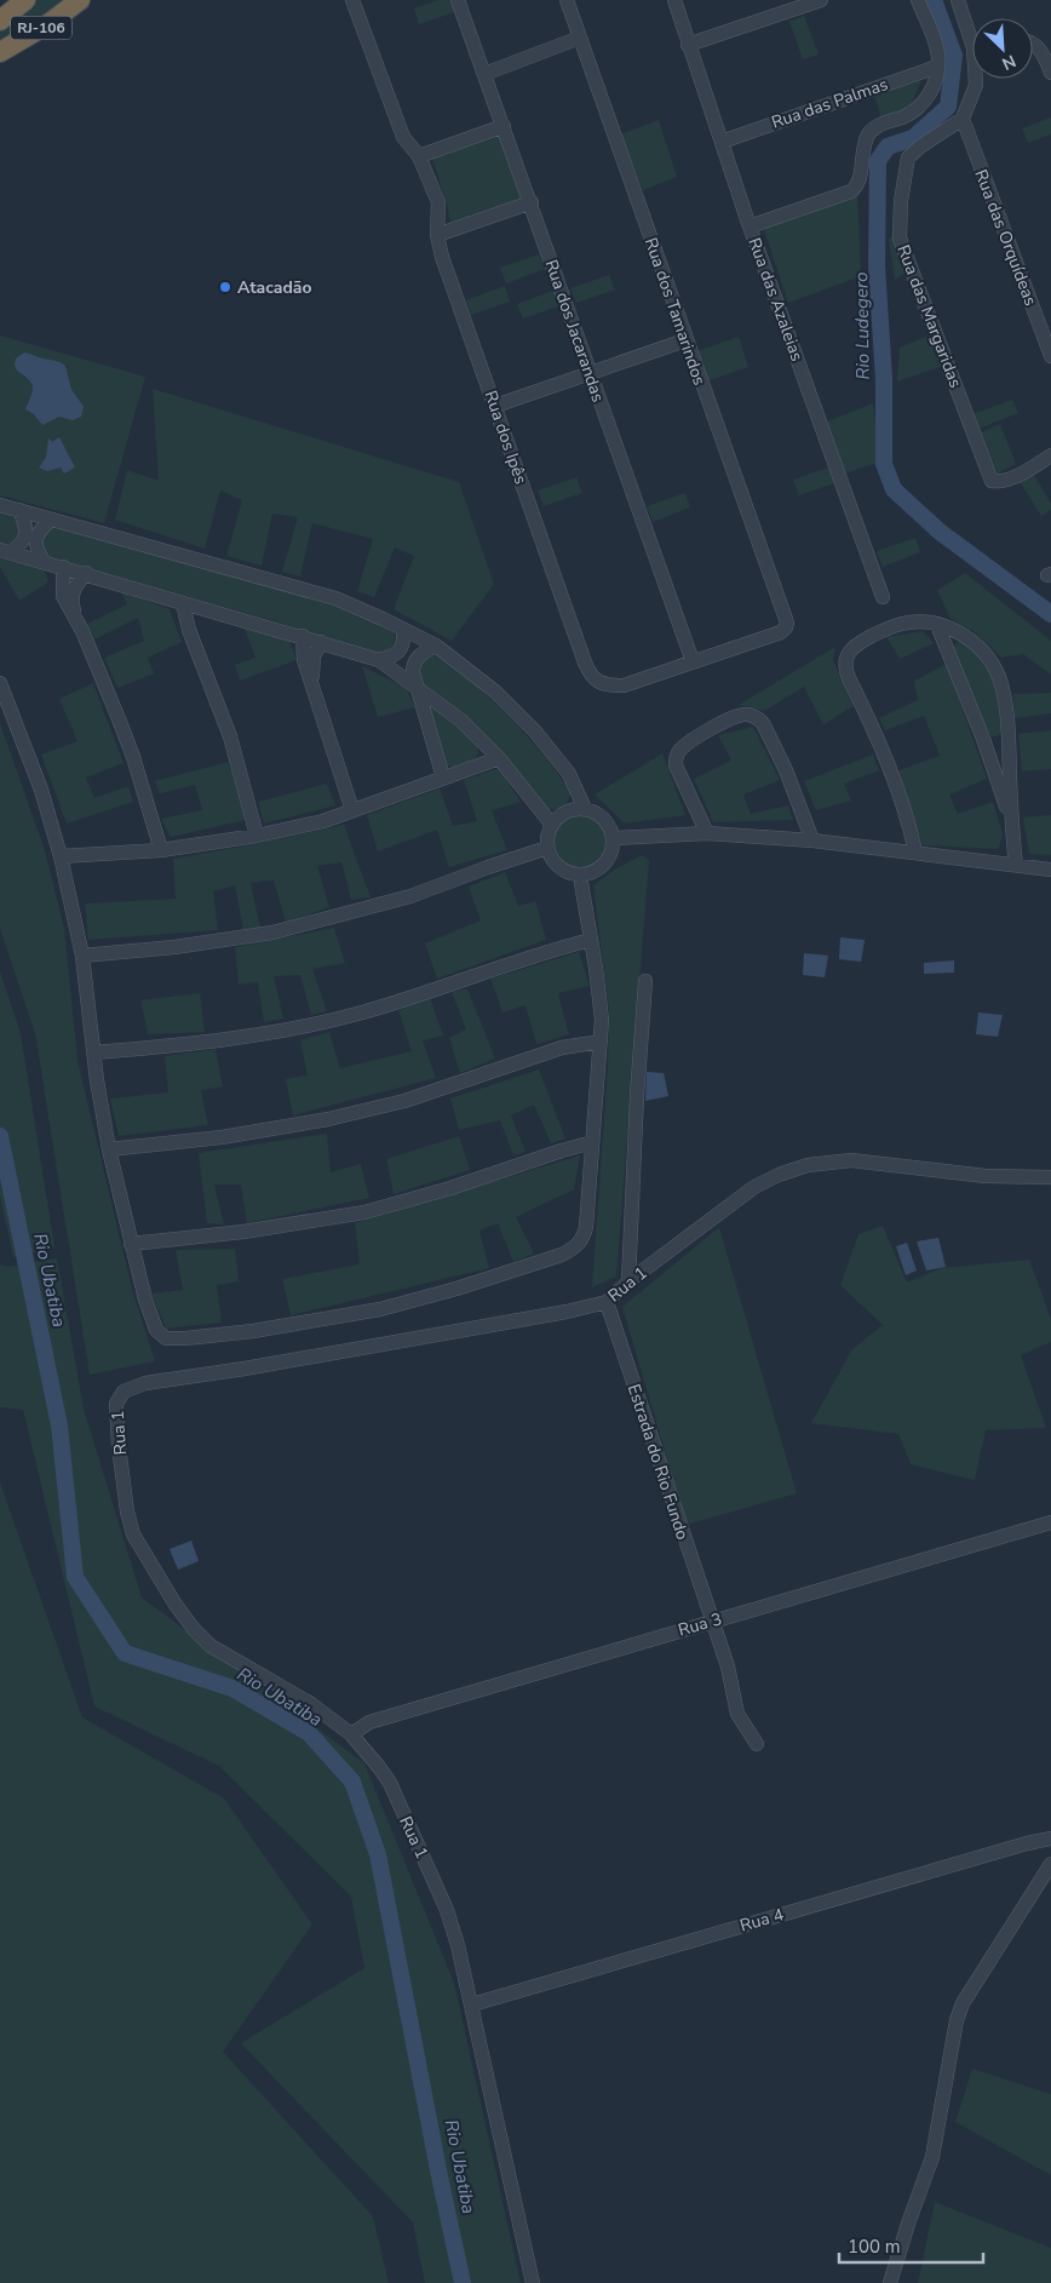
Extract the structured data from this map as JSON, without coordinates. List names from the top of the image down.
{
  "streets": {
    "highway": ["RJ-106"],
    "street": [
      "Rua das Palmas",
      "Rua das Orquídeas",
      "Rua das Azaleias",
      "Rua dos Tamarindos",
      "Rua das Margaridas",
      "Rua dos Jacarandas",
      "Rua dos Ipês",
      "Rua 1",
      "Estrada do Rio Fundo",
      "Rua 3",
      "Rua 4"
    ]
  },
  "crossings": [
    ["Rua das Palmas", "Rua das Azaleias"],
    ["Rua das Orquídeas", "Rua das Margaridas"],
    ["Rua dos Tamarindos", "Rua dos Ipês"],
    ["Rua dos Jacarandas", "Rua dos Ipês"],
    ["Rua 1", "Estrada do Rio Fundo"],
    ["Rua 1", "Rua 3"],
    ["Rua 1", "Rua 4"],
    ["Estrada do Rio Fundo", "Rua 3"]
  ],
  "water": ["Rio Ludegero", "Rio Ubatiba"],
  "places": ["Atacadão"],
  "scale_bar": "100 m",
  "north": "bottom right"
}
